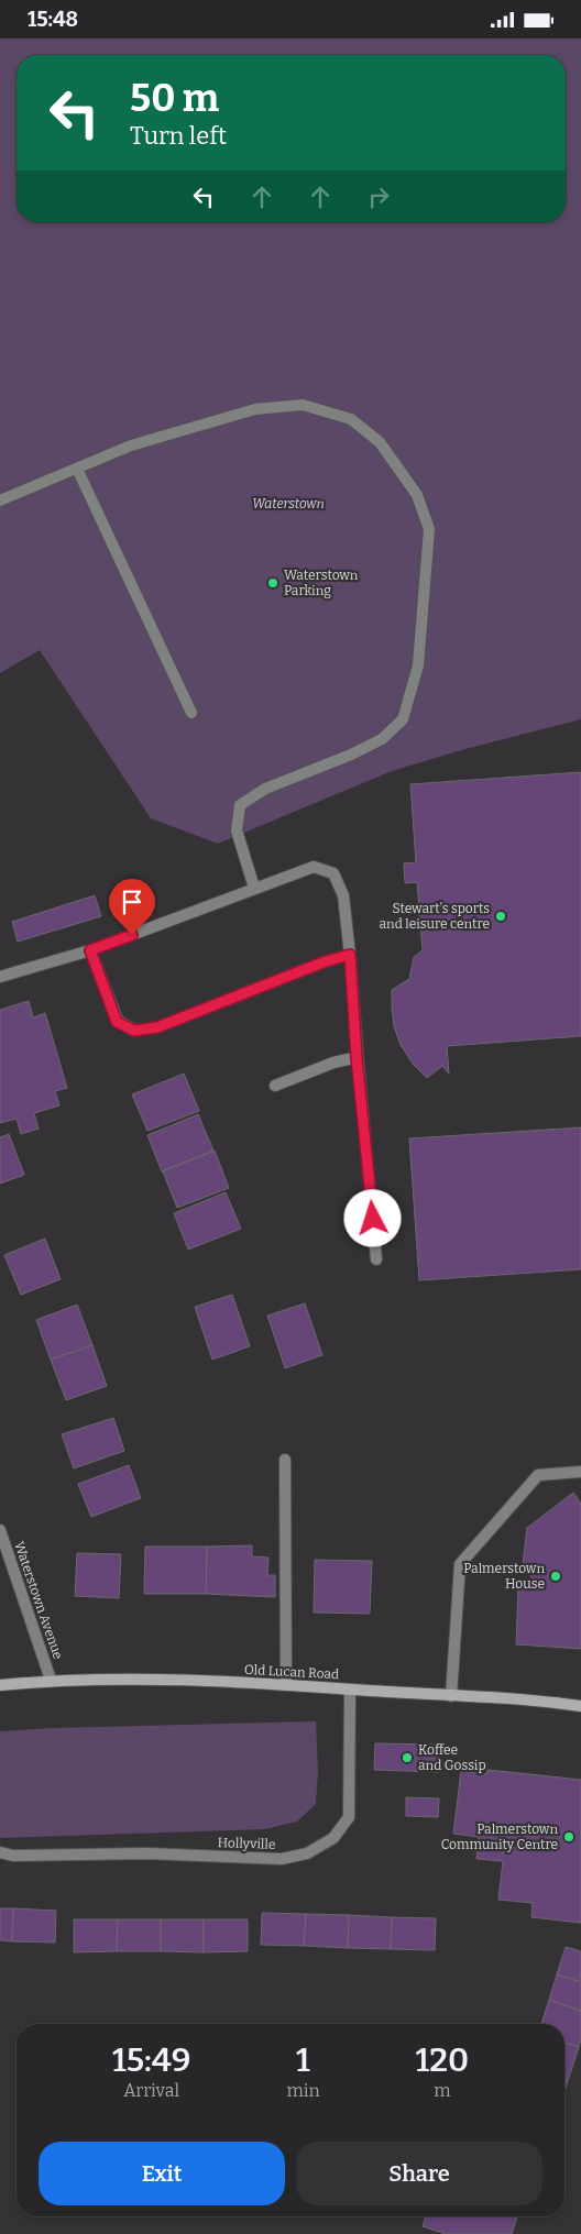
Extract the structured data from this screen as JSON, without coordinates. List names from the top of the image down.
{
  "streets": {
    "street": ["Waterstown Avenue", "Old Lucan Road", "Hollyville"]
  },
  "crossings": [
    ["Waterstown Avenue", "Old Lucan Road"],
    ["Old Lucan Road", "Hollyville"]
  ],
  "parks": ["Waterstown"],
  "places": [
    "Waterstown Parking",
    "Stewart's sports and leisure centre",
    "Palmerstown House",
    "Koffee and Gossip",
    "Palmerstown Community Centre"
  ],
  "page": {
    "status": "15:48",
    "turn": ["50 m", "Turn left"],
    "eta": [
      "15:49",
      "Arrival",
      "1",
      "min",
      "120",
      "m"
    ],
    "buttons": ["Exit", "Share"]
  }
}
